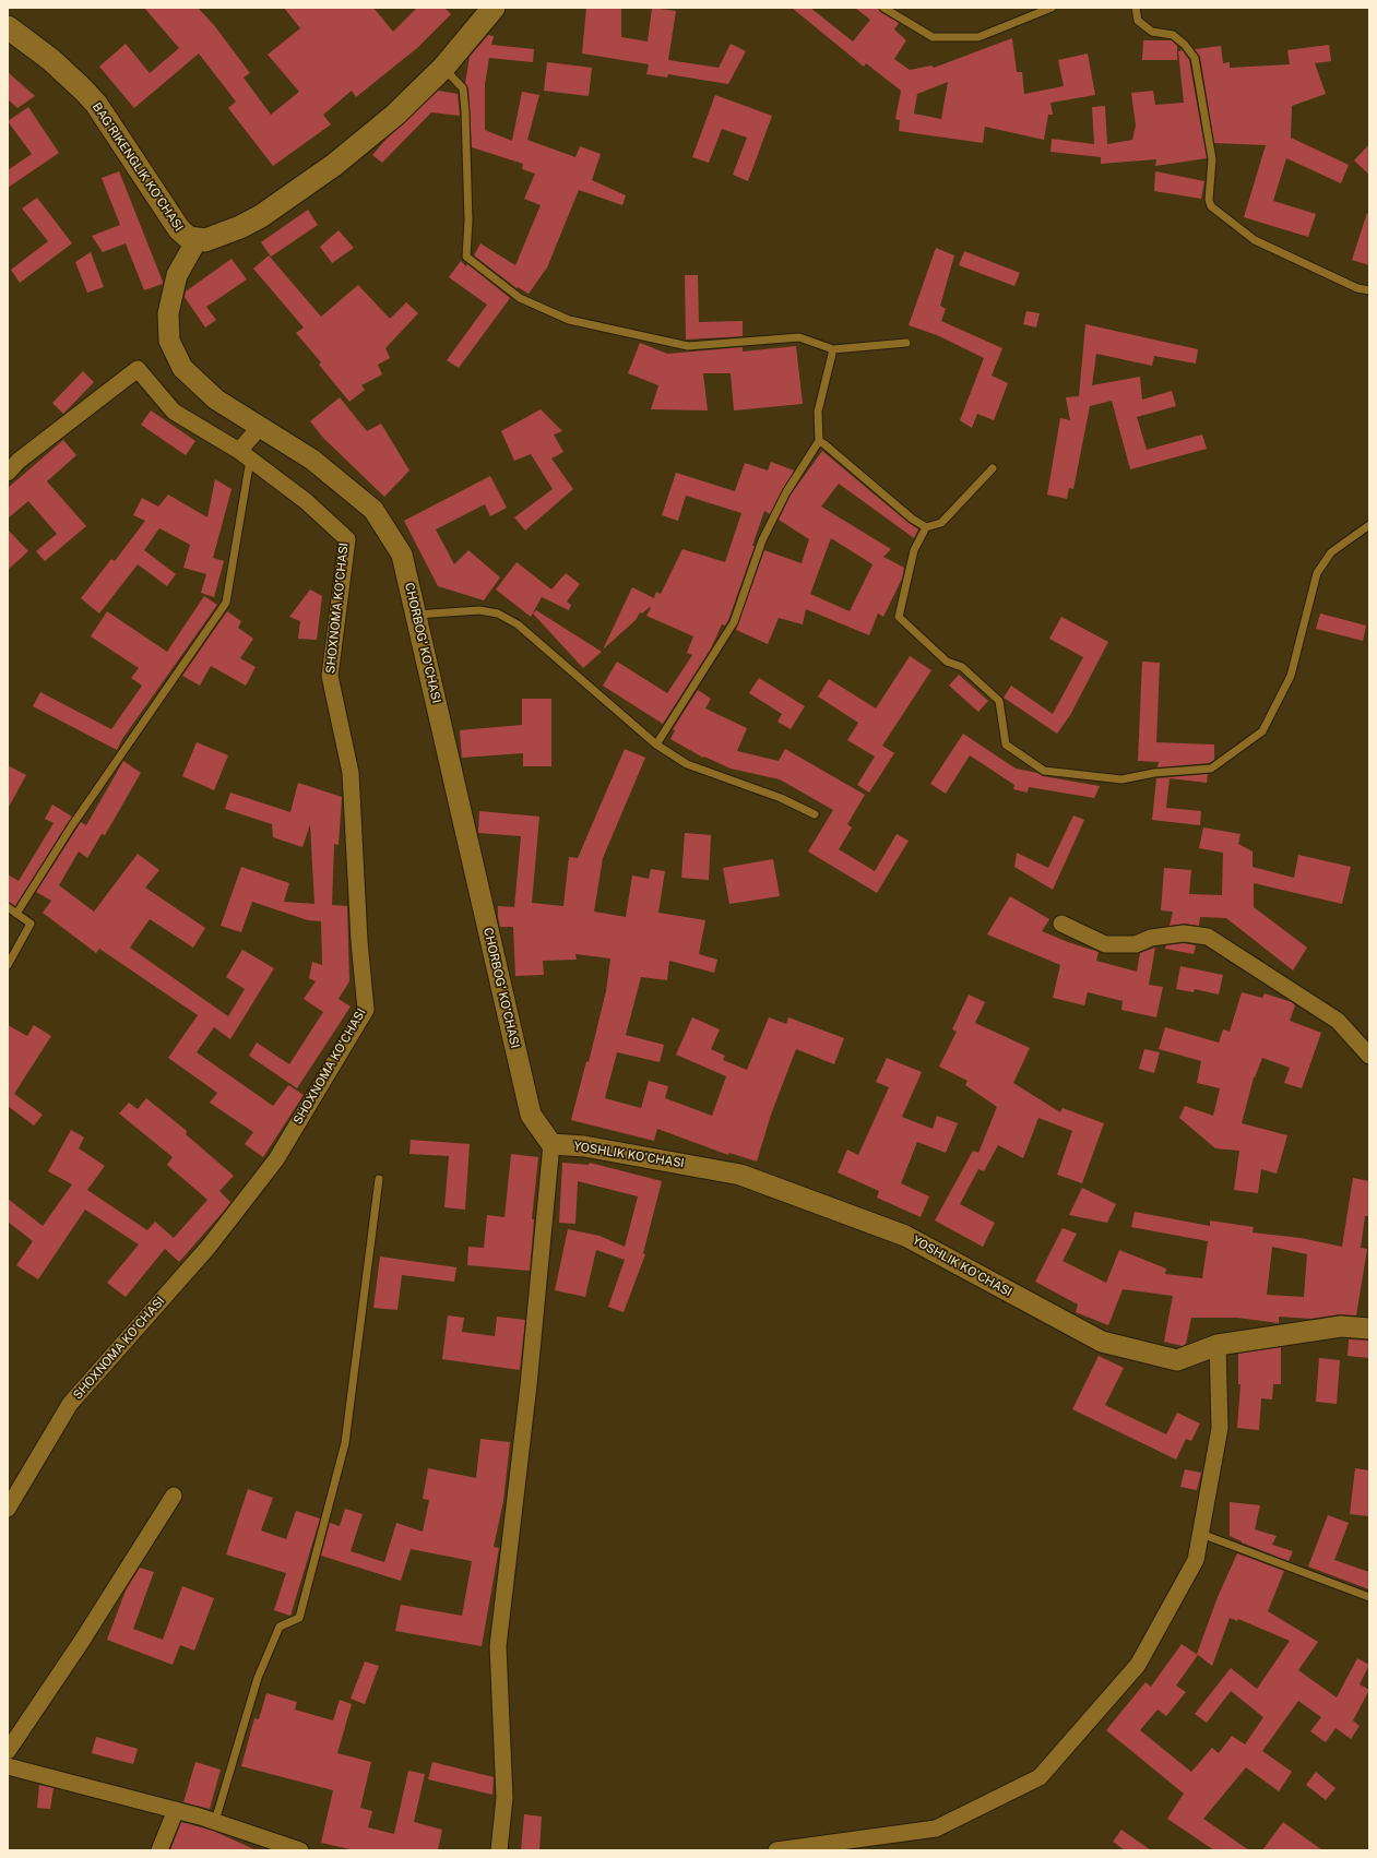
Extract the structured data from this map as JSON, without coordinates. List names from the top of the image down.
{
  "streets": {
    "main road": ["BAG'RIKENGLIK KO'CHASI"],
    "street": ["SHOXNOMA KO'CHASI", "CHORBOG' KO'CHASI", "YOSHLIK KO'CHASI"]
  },
  "crossings": [
    ["BAG'RIKENGLIK KO'CHASI", "CHORBOG' KO'CHASI"],
    ["CHORBOG' KO'CHASI", "YOSHLIK KO'CHASI"]
  ]
}
